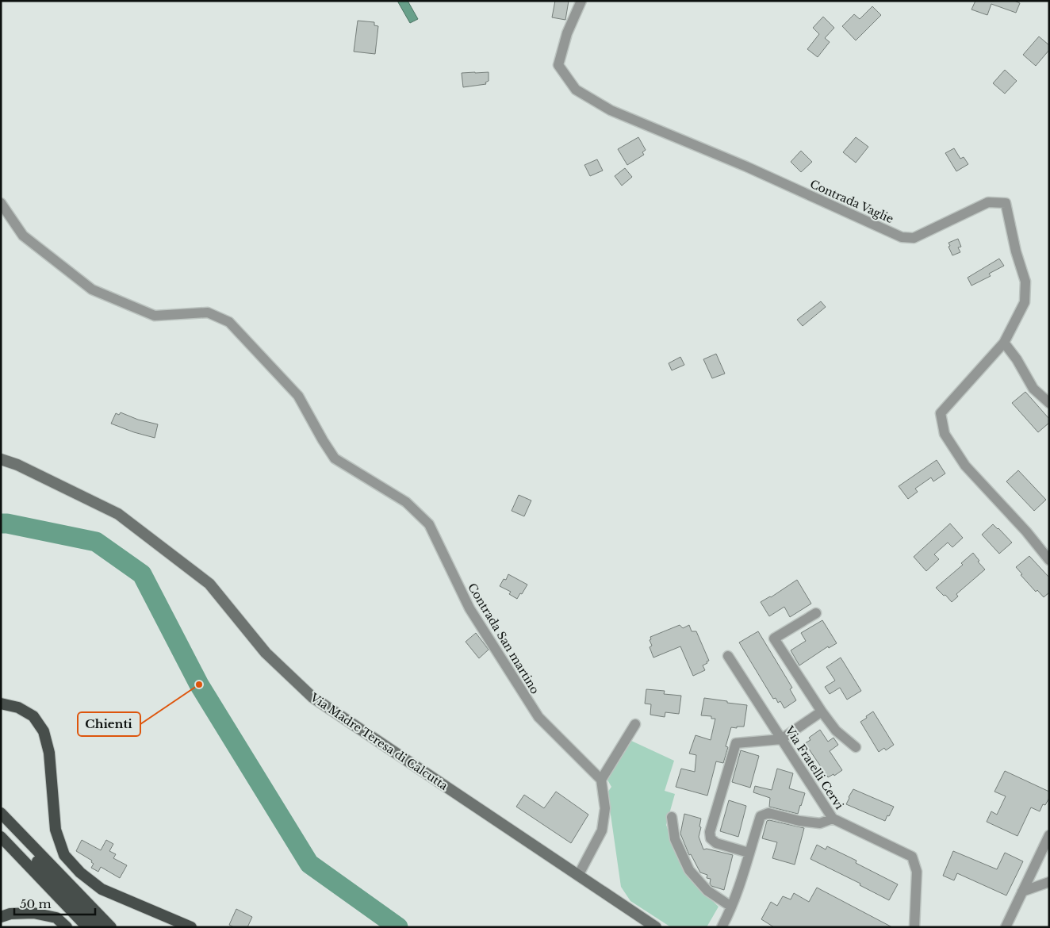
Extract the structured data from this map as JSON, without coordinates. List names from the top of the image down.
{
  "streets": {
    "main road": ["Via Madre Teresa di Calcutta"],
    "street": ["Contrada Vaglie", "Contrada San martino", "Via Fratelli Cervi"]
  },
  "places": ["Chienti"],
  "scale_bar": "50 m"
}
